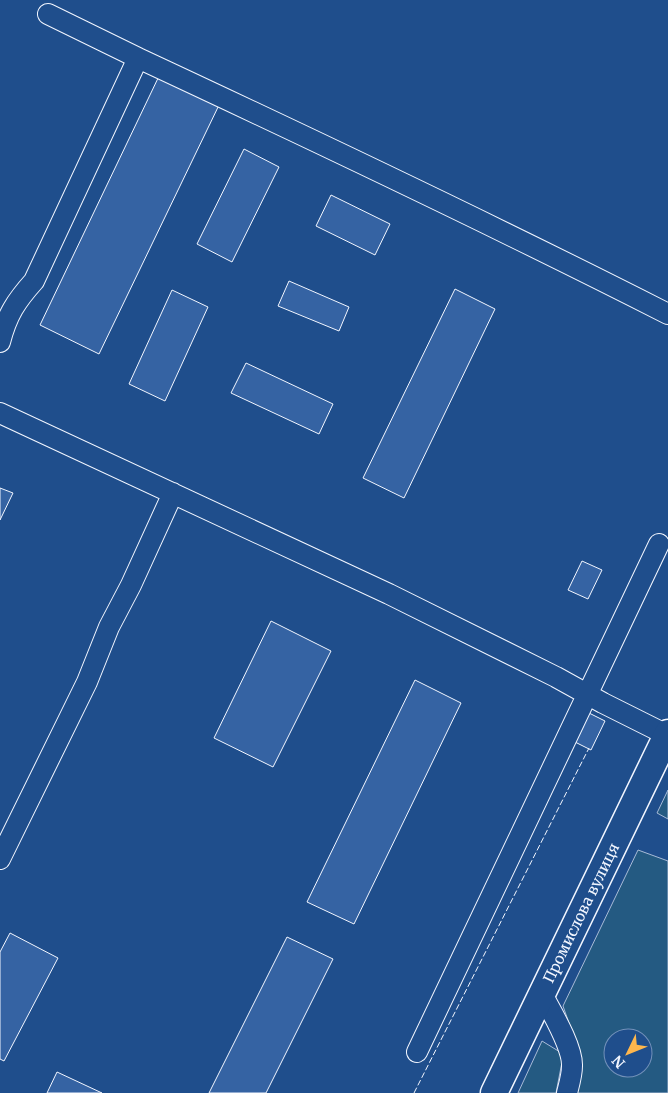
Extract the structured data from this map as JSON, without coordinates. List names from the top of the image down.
{
  "streets": {
    "main road": ["Промислова вулиця"]
  },
  "north": "bottom left"
}
